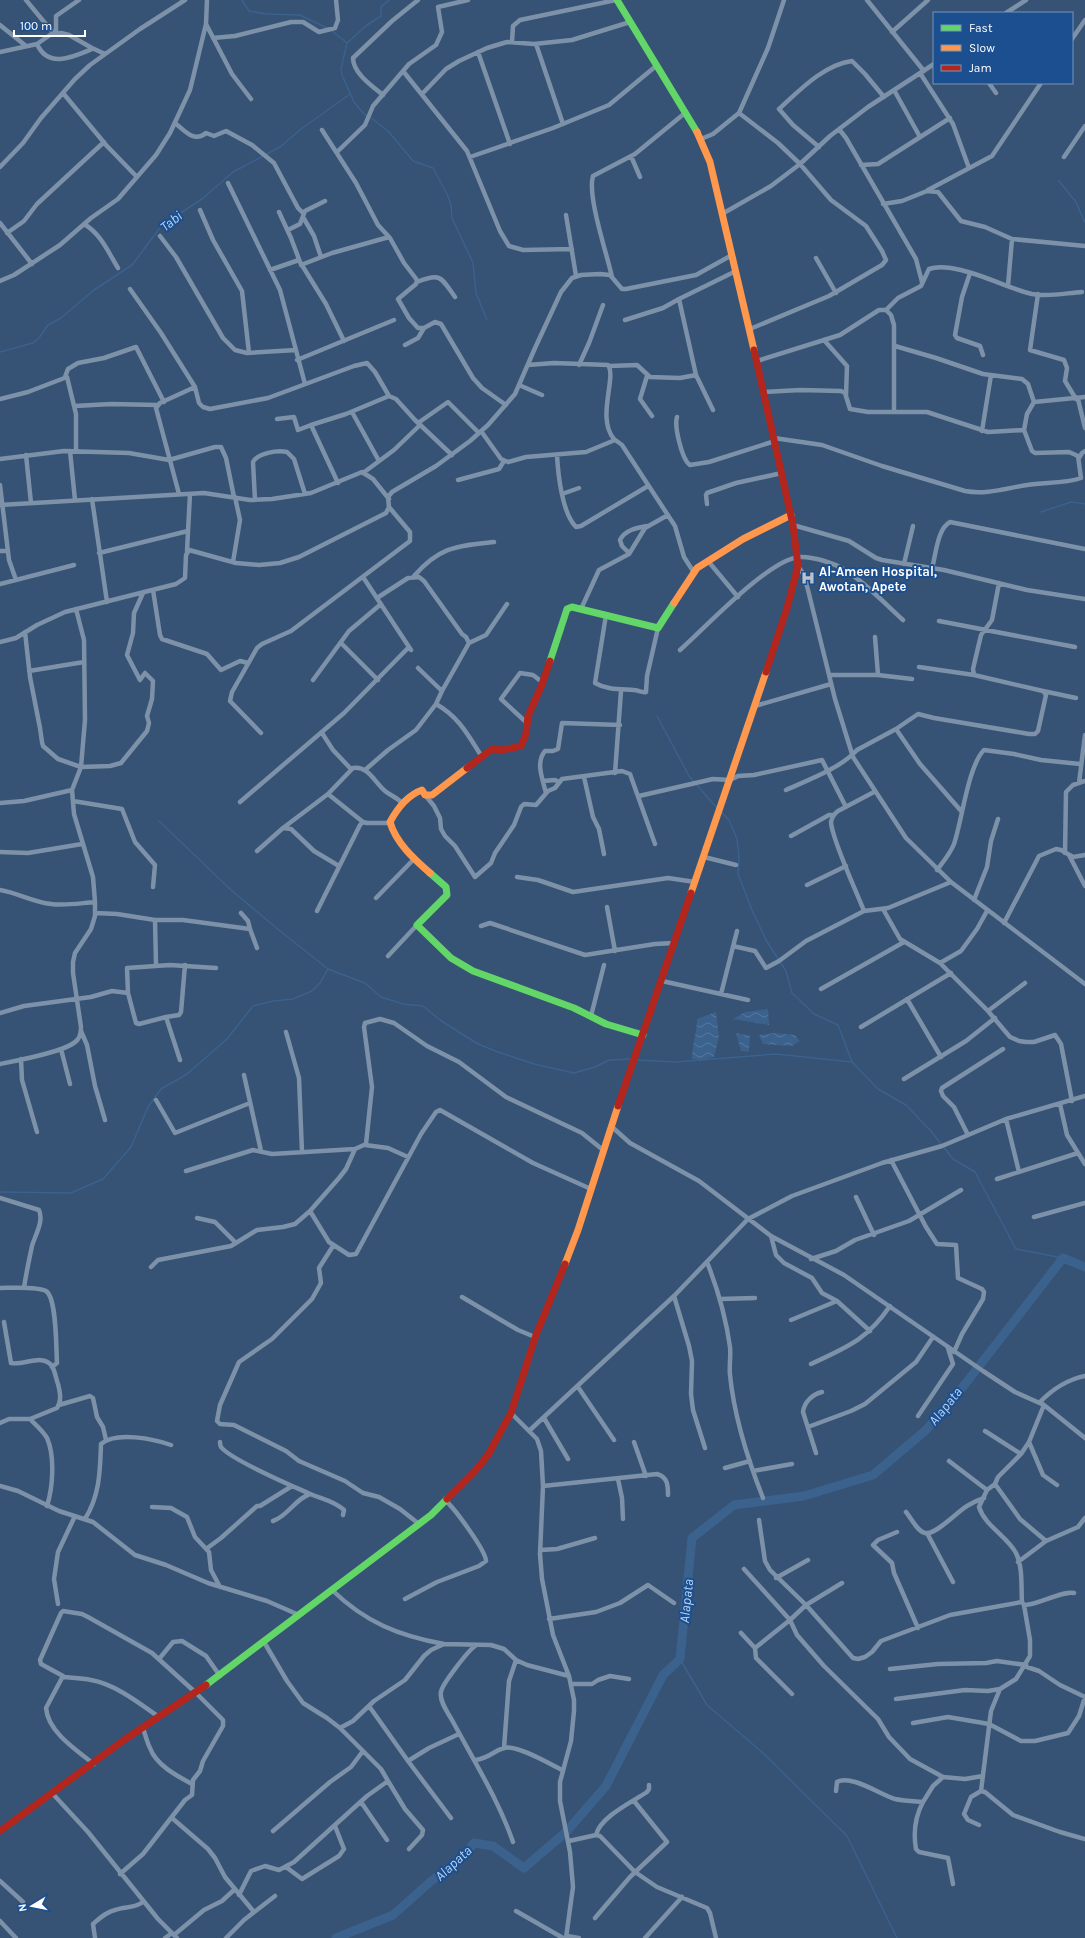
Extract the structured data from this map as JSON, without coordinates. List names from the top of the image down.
{
  "water": ["Tabi", "Alapata"],
  "places": {
    "hospital": ["Al-Ameen Hospital, Awotan, Apete"]
  },
  "legend": ["Fast", "Slow", "Jam"],
  "scale_bar": "100 m",
  "north": "left"
}
